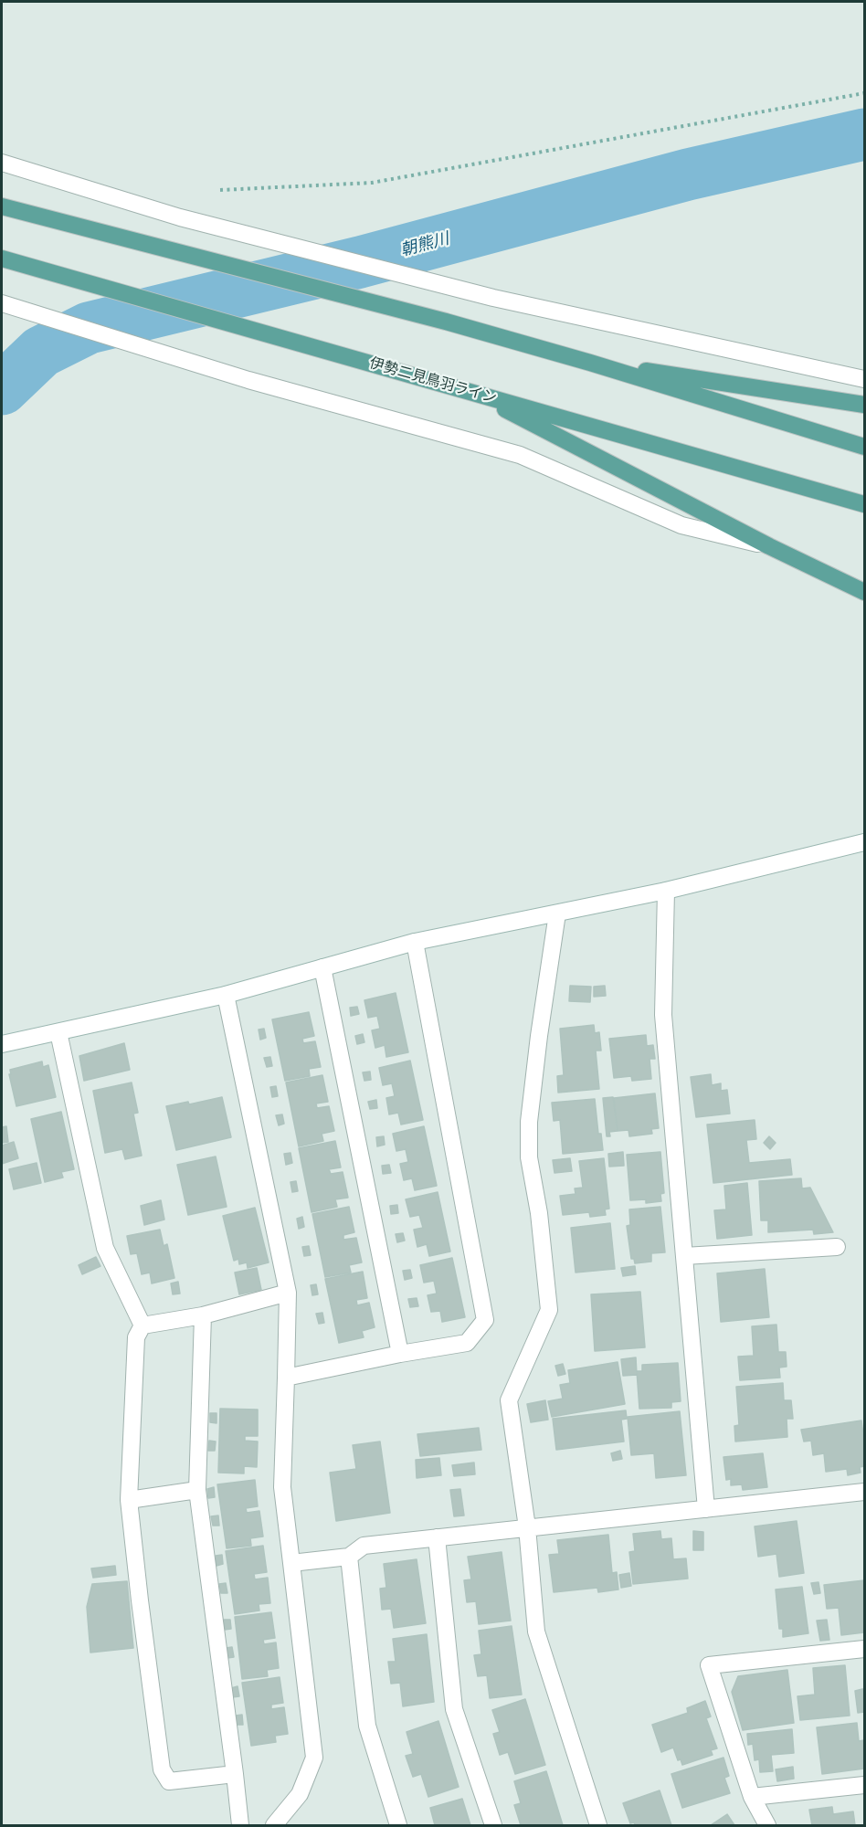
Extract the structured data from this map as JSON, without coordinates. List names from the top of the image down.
{
  "streets": {
    "main road": ["伊勢二見鳥羽ライン"]
  },
  "water": ["朝熊川"]
}
